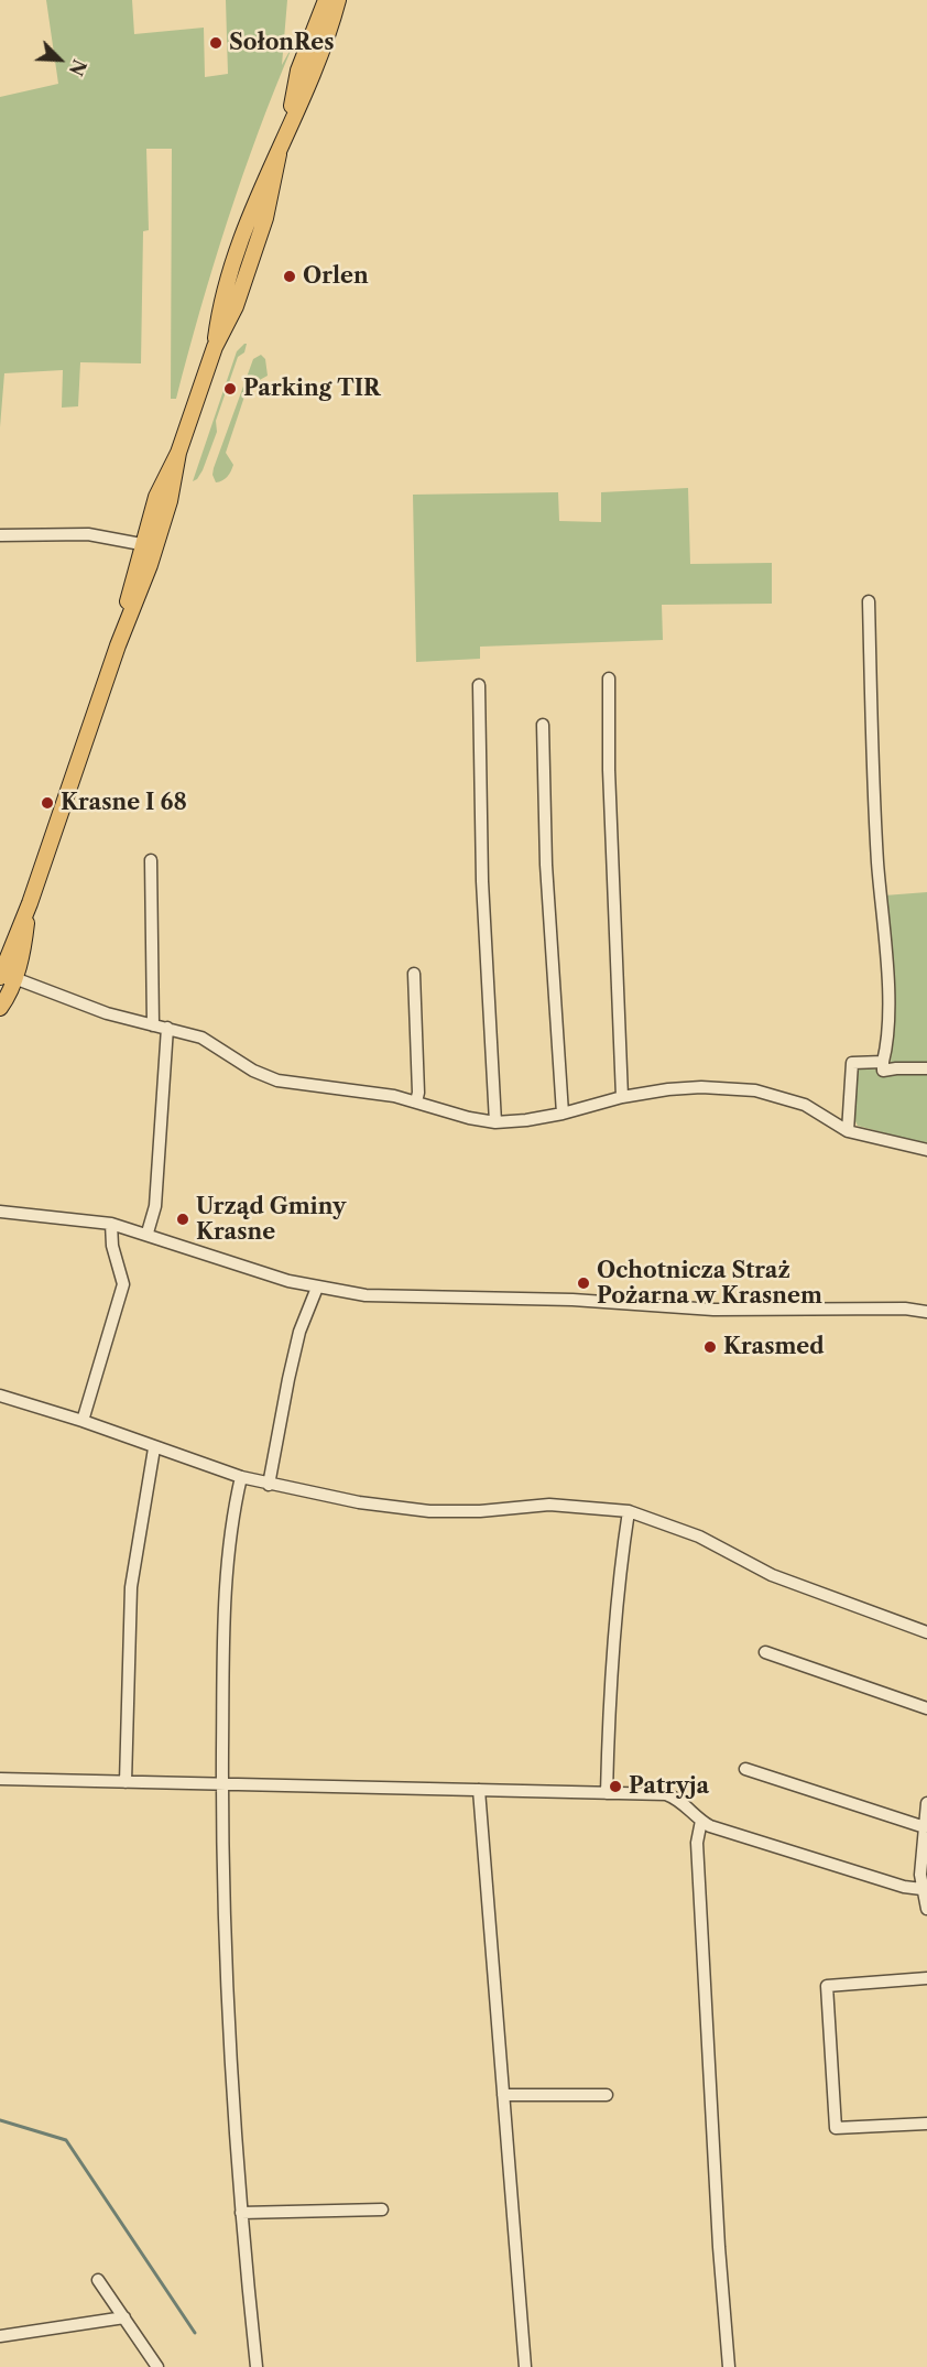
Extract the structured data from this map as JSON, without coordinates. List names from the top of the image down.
{
  "places": [
    "SołonRes",
    "Orlen",
    "Parking TIR",
    "Krasne I 68",
    "Urząd Gminy Krasne",
    "Ochotnicza Straż Pożarna w Krasnem",
    "Krasmed",
    "Patryja"
  ],
  "north": "bottom right"
}
